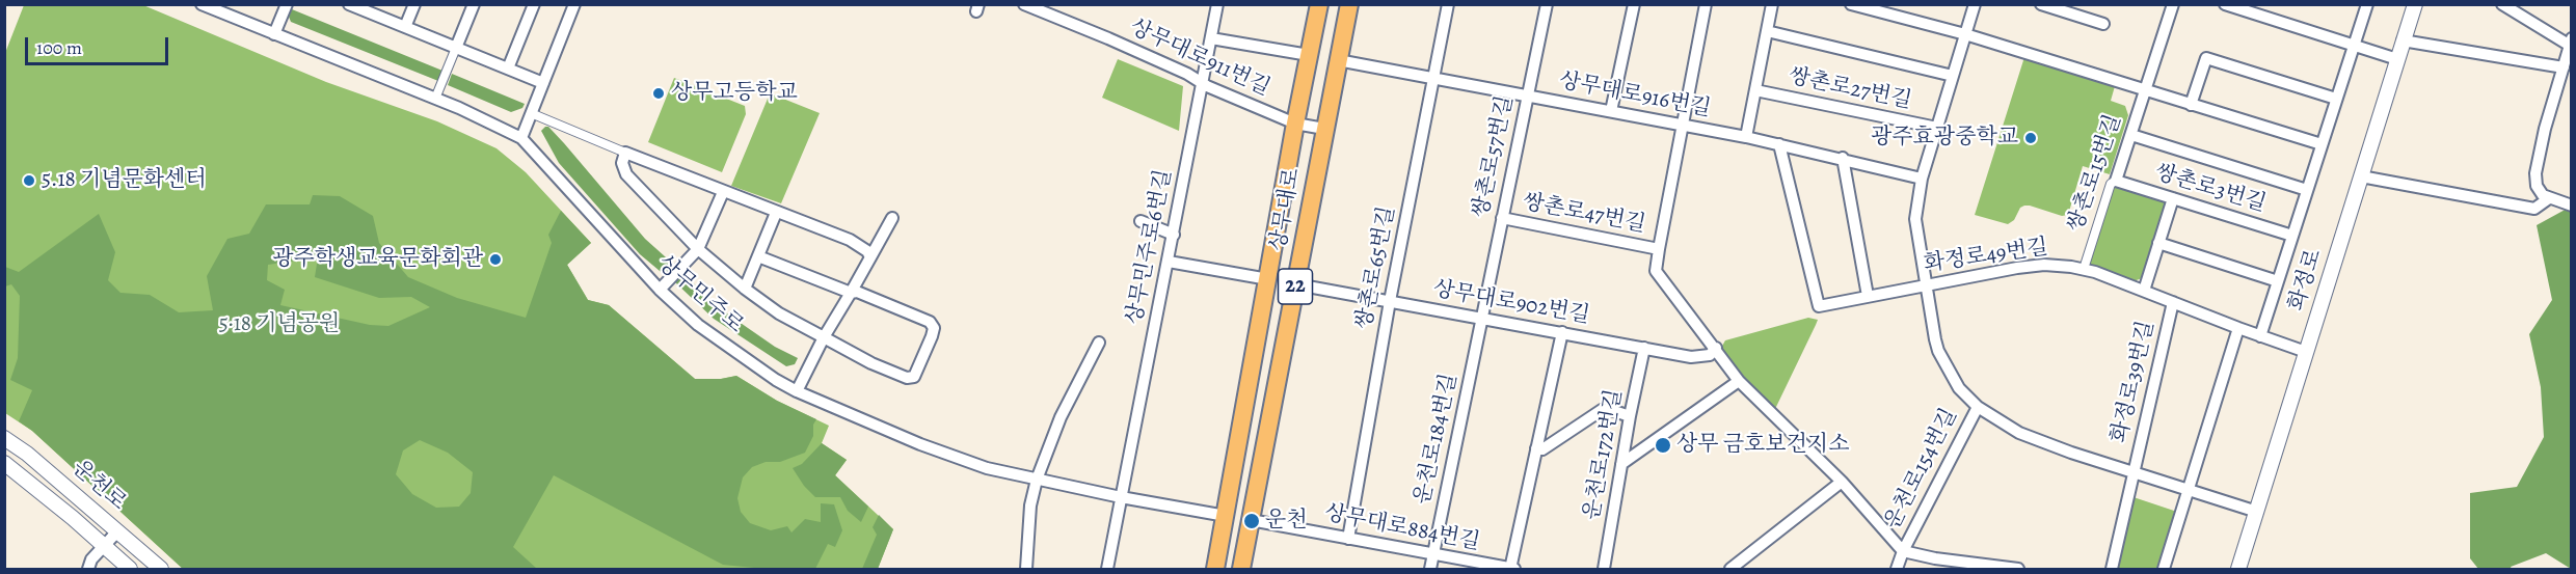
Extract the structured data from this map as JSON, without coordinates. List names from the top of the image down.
{
  "streets": {
    "main road": ["상무대로", "22"],
    "street": [
      "상무대로911번길",
      "쌍촌로27번길",
      "상무대로916번길",
      "쌍촌로57번길",
      "쌍촌로15번길",
      "쌍촌로3번길",
      "쌍촌로47번길",
      "상무민주로6번길",
      "화정로49번길",
      "쌍촌로65번길",
      "화정로",
      "상무민주로",
      "상무대로902번길",
      "화정로39번길",
      "운천로184번길",
      "운천로172번길",
      "운천로154번길",
      "운천로",
      "상무대로884번길"
    ]
  },
  "crossings": [
    ["상무대로911번길", "상무대로"],
    ["상무대로911번길", "상무민주로6번길"],
    ["쌍촌로27번길", "상무대로916번길"],
    ["쌍촌로27번길", "쌍촌로15번길"],
    ["쌍촌로27번길", "화정로49번길"],
    ["쌍촌로27번길", "화정로39번길"],
    ["상무대로916번길", "쌍촌로57번길"],
    ["상무대로916번길", "상무대로"],
    ["상무대로916번길", "쌍촌로47번길"],
    ["상무대로916번길", "화정로49번길"],
    ["상무대로916번길", "쌍촌로65번길"],
    ["쌍촌로57번길", "쌍촌로47번길"],
    ["쌍촌로57번길", "상무대로902번길"],
    ["쌍촌로57번길", "운천로184번길"],
    ["쌍촌로15번길", "쌍촌로3번길"],
    ["쌍촌로15번길", "화정로49번길"],
    ["상무대로", "상무민주로"],
    ["상무대로", "상무대로902번길"],
    ["상무대로", "상무대로884번길"],
    ["쌍촌로47번길", "상무대로902번길"],
    ["쌍촌로47번길", "운천로154번길"],
    ["상무민주로6번길", "상무민주로"],
    ["화정로49번길", "화정로"],
    ["화정로49번길", "화정로39번길"],
    ["쌍촌로65번길", "상무대로902번길"],
    ["쌍촌로65번길", "상무대로884번길"],
    ["화정로", "화정로39번길"],
    ["상무대로902번길", "운천로184번길"],
    ["상무대로902번길", "운천로172번길"],
    ["상무대로902번길", "상무대로884번길"],
    ["화정로39번길", "운천로154번길"],
    ["운천로184번길", "상무대로884번길"]
  ],
  "parks": ["5·18 기념공원"],
  "places": [
    "상무고등학교",
    "광주효광중학교",
    "5.18 기념문화센터",
    "광주학생교육문화회관",
    "상무 금호보건지소",
    "운천"
  ],
  "scale_bar": "100 m"
}
